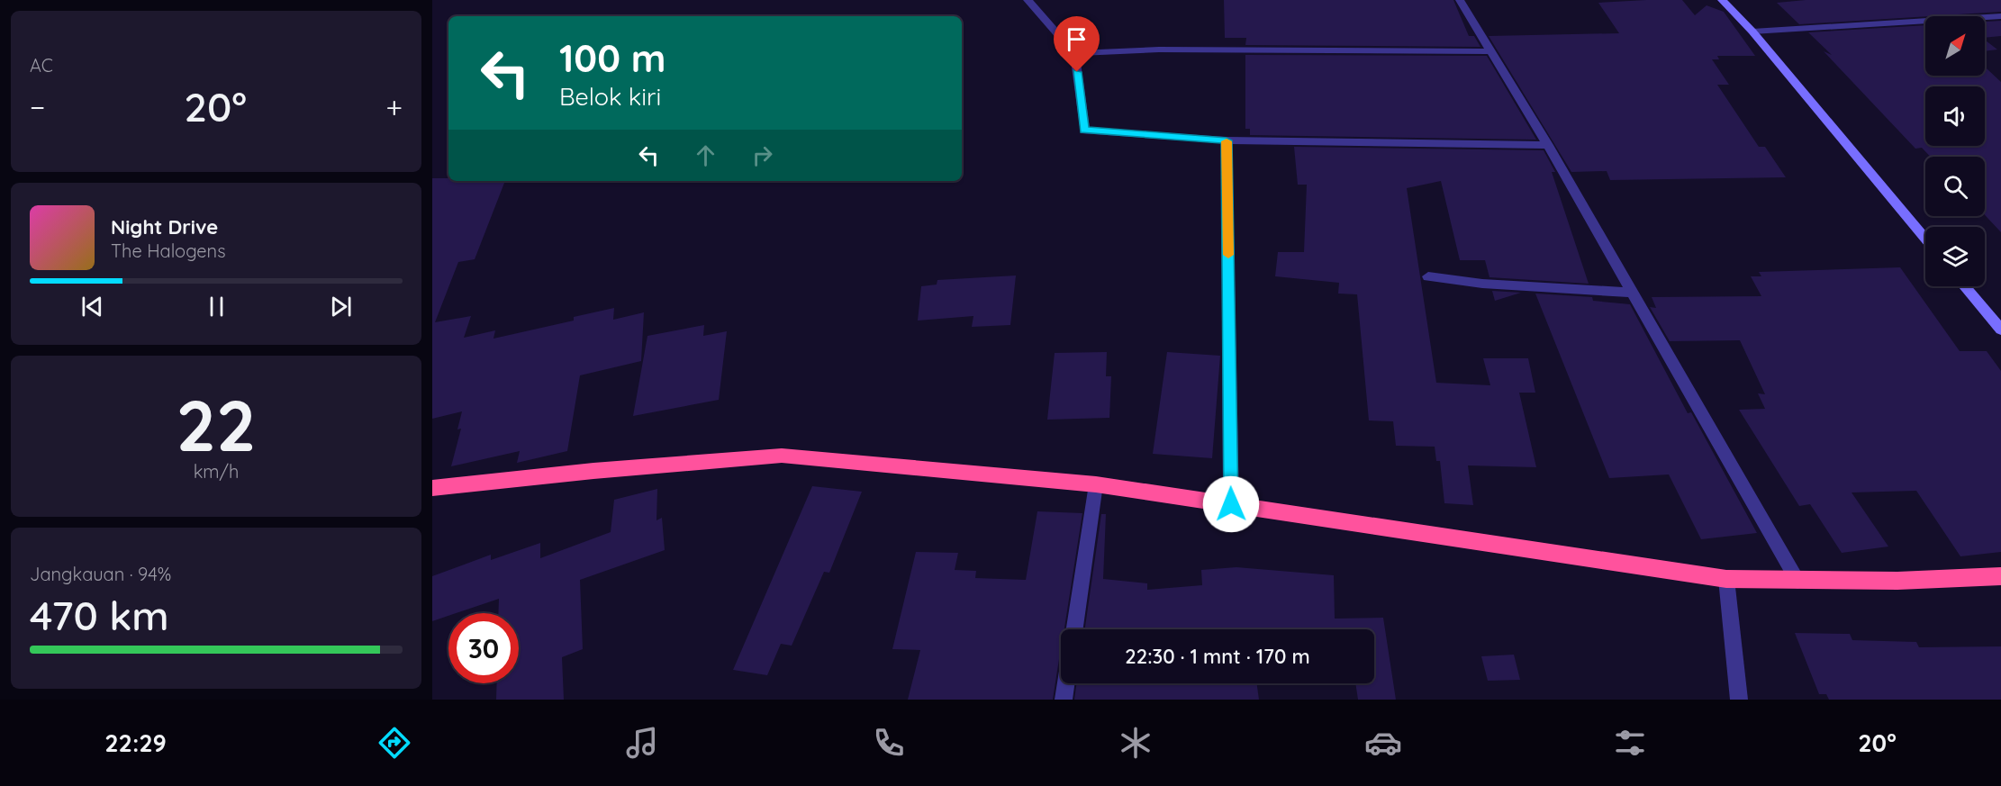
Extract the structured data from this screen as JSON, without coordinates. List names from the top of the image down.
{
  "north": "top right",
  "page": {
    "tile": [
      "AC",
      ["22", "km/h"],
      ["Jangkauan · 94%", "470 km"]
    ],
    "turn": ["100 m", "Belok kiri"],
    "heat": ["−", "20°", "+"],
    "song": ["Night Drive", "The Halogens"],
    "limit": "30",
    "trip": "22:30 · 1 mnt · 170 m",
    "tabs": ["22:29", "20°"]
  }
}
